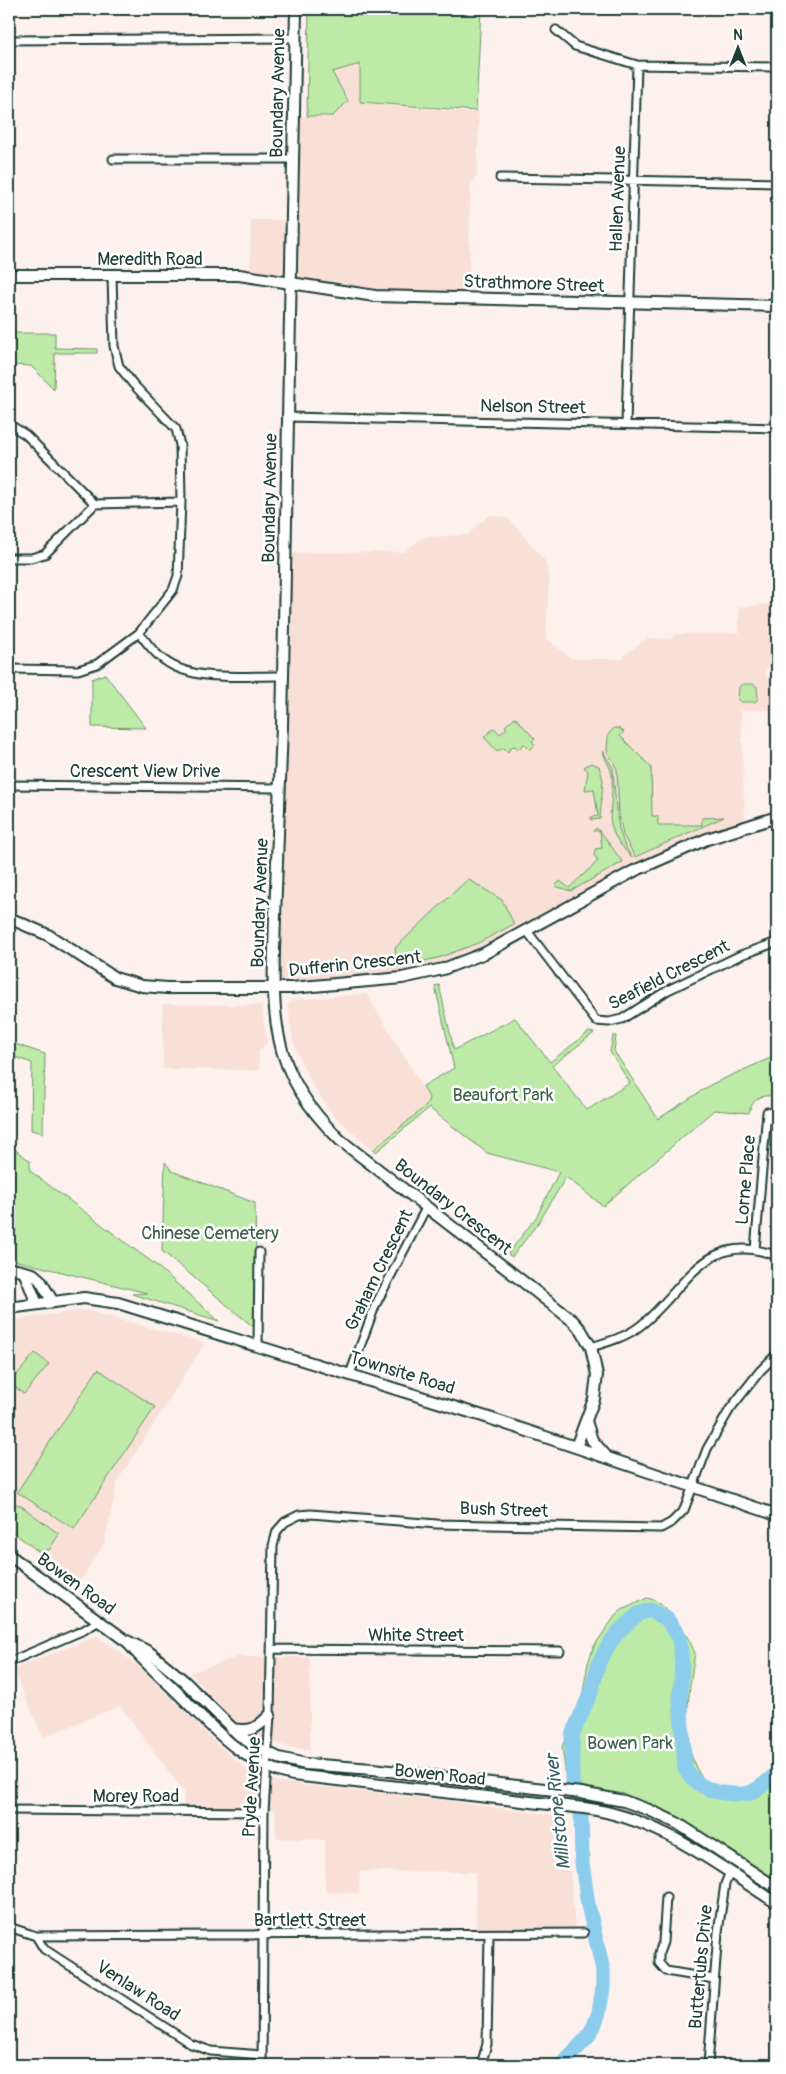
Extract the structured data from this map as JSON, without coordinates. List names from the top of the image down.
{
  "streets": {
    "street": [
      "Boundary Avenue",
      "Hallen Avenue",
      "Meredith Road",
      "Strathmore Street",
      "Nelson Street",
      "Crescent View Drive",
      "Dufferin Crescent",
      "Seafield Crescent",
      "Lorne Place",
      "Boundary Crescent",
      "Graham Crescent",
      "Townsite Road",
      "Bush Street",
      "Bowen Road",
      "White Street",
      "Pryde Avenue",
      "Morey Road",
      "Bartlett Street",
      "Buttertubs Drive",
      "Venlaw Road"
    ]
  },
  "crossings": [
    ["Boundary Avenue", "Meredith Road"],
    ["Boundary Avenue", "Strathmore Street"],
    ["Boundary Avenue", "Nelson Street"],
    ["Boundary Avenue", "Crescent View Drive"],
    ["Boundary Avenue", "Dufferin Crescent"],
    ["Boundary Avenue", "Boundary Crescent"],
    ["Hallen Avenue", "Strathmore Street"],
    ["Hallen Avenue", "Nelson Street"],
    ["Meredith Road", "Strathmore Street"],
    ["Dufferin Crescent", "Seafield Crescent"],
    ["Dufferin Crescent", "Boundary Crescent"],
    ["Boundary Crescent", "Graham Crescent"],
    ["Boundary Crescent", "Townsite Road"],
    ["Graham Crescent", "Townsite Road"],
    ["Townsite Road", "Bush Street"],
    ["Bush Street", "Pryde Avenue"],
    ["Bowen Road", "Pryde Avenue"],
    ["Bowen Road", "Buttertubs Drive"],
    ["White Street", "Pryde Avenue"],
    ["Pryde Avenue", "Morey Road"],
    ["Pryde Avenue", "Bartlett Street"],
    ["Pryde Avenue", "Venlaw Road"],
    ["Bartlett Street", "Venlaw Road"]
  ],
  "water": ["Millstone River"],
  "parks": ["Beaufort Park", "Chinese Cemetery", "Bowen Park"],
  "north": "top"
}
